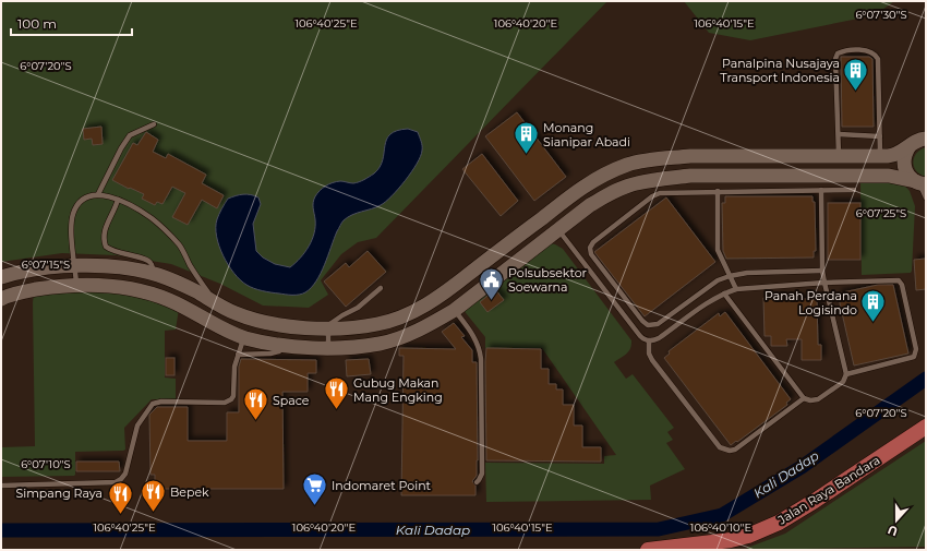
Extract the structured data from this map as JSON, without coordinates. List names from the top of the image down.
{
  "streets": {
    "main road": ["Jalan Raya Bandara"]
  },
  "water": ["Kali Dadap"],
  "places": {
    "building": ["Panalpina Nusajaya Transport Indonesia", "Monang Sianipar Abadi", "Panah Perdana Logisindo"],
    "public building": ["Polsubsektor Soewarna"],
    "restaurant": [
      "Gubug Makan Mang Engking",
      "Space",
      "Bepek",
      "Simpang Raya"
    ],
    "supermarket": ["Indomaret Point"]
  },
  "scale_bar": "100 m",
  "north": "bottom",
  "coordinates": [
    "6°07'30\"S",
    "106°40'25\"E",
    "106°40'20\"E",
    "106°40'15\"E",
    "6°07'20\"S",
    "6°07'25\"S",
    "6°07'15\"S",
    "6°07'10\"S",
    "106°40'10\"E"
  ]
}
